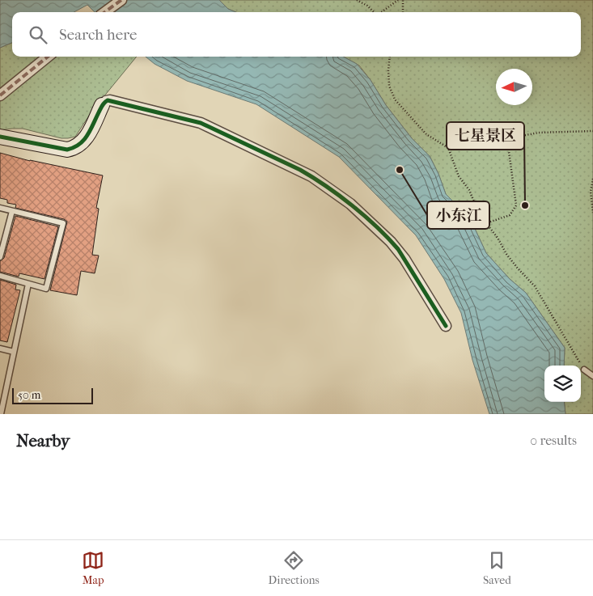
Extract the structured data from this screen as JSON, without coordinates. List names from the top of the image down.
{
  "places": ["小东江", "七星景区"],
  "scale_bar": "50 m",
  "north": "left",
  "page": {
    "search": "Search here",
    "scale": "50 m",
    "heading": ["Nearby", "0 results"],
    "nav": ["Map", "Directions", "Saved"]
  }
}
